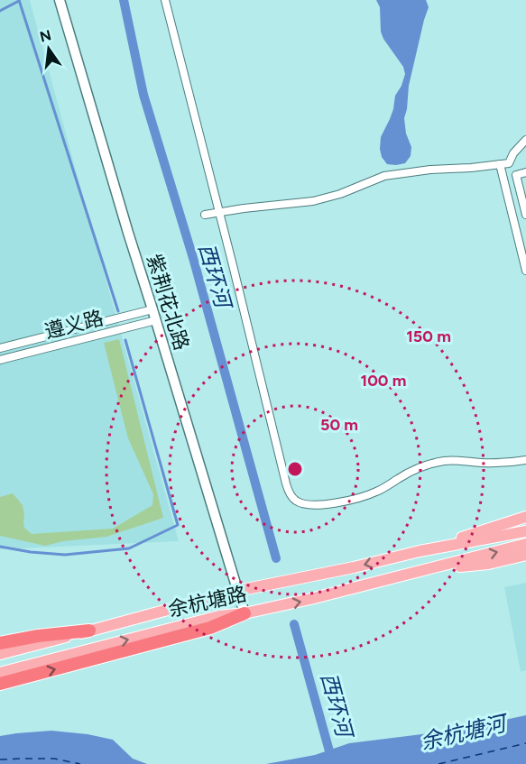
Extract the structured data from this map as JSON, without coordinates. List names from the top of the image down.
{
  "streets": {
    "main road": ["紫荆花北路", "余杭塘路"],
    "street": ["遵义路"]
  },
  "crossings": [
    ["紫荆花北路", "遵义路"],
    ["紫荆花北路", "余杭塘路"]
  ],
  "water": ["西环河", "余杭塘河"],
  "north": "top",
  "rings": ["150 m", "100 m", "50 m"]
}
